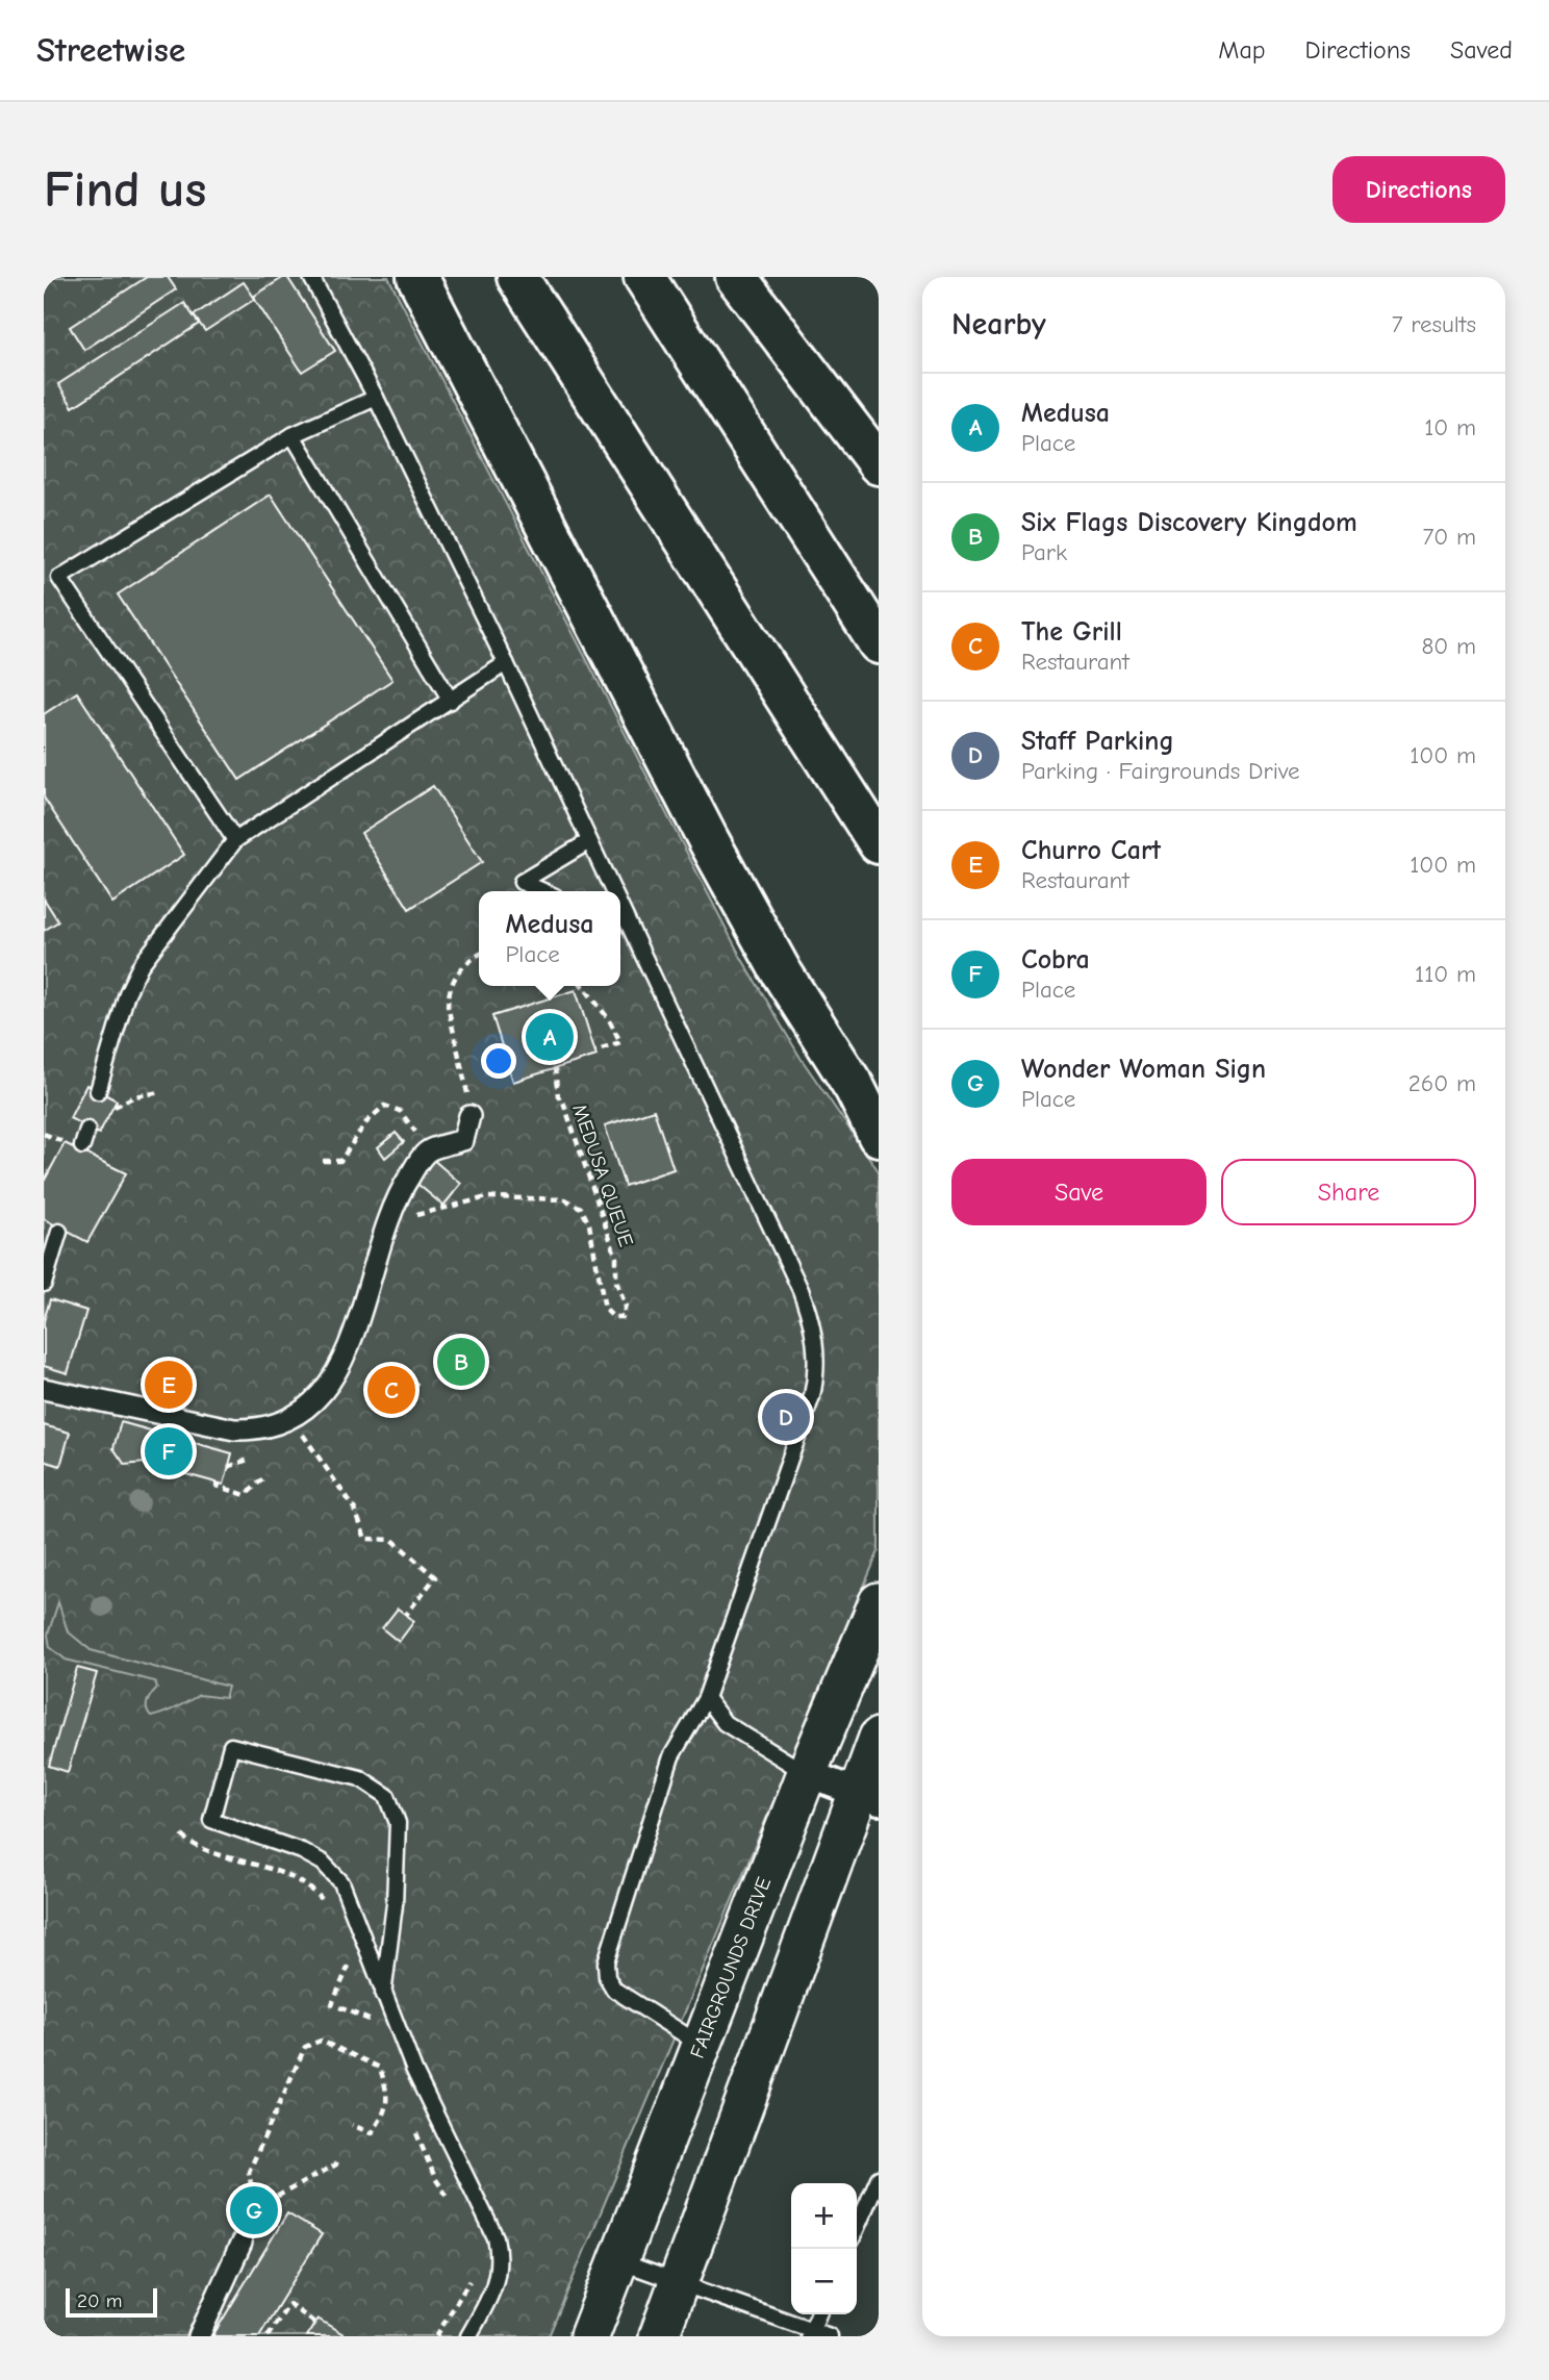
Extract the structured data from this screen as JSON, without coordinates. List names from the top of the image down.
{
  "streets": {
    "main road": ["FAIRGROUNDS DRIVE"],
    "path": ["MEDUSA QUEUE"]
  },
  "scale_bar": "20 m",
  "page": {
    "header": "Streetwise",
    "nav": ["Map", "Directions", "Saved"],
    "buttons": [
      "Directions",
      ["Save", "Share"]
    ],
    "title": "Find us",
    "heading": ["Nearby", "7 results"],
    "list": [
      {
        "mark": "A",
        "name": "Medusa",
        "note": "Place",
        "value": "10 m"
      },
      {
        "mark": "B",
        "name": "Six Flags Discovery Kingdom",
        "note": "Park",
        "value": "70 m"
      },
      {
        "mark": "C",
        "name": "The Grill",
        "note": "Restaurant",
        "value": "80 m"
      },
      {
        "mark": "D",
        "name": "Staff Parking",
        "note": "Parking · Fairgrounds Drive",
        "value": "100 m"
      },
      {
        "mark": "E",
        "name": "Churro Cart",
        "note": "Restaurant",
        "value": "100 m"
      },
      {
        "mark": "F",
        "name": "Cobra",
        "note": "Place",
        "value": "110 m"
      },
      {
        "mark": "G",
        "name": "Wonder Woman Sign",
        "note": "Place",
        "value": "260 m"
      }
    ],
    "popup": ["Medusa", "Place"],
    "pins": [
      "A",
      "B",
      "E",
      "C",
      "D",
      "F",
      "G"
    ],
    "map_buttons": ["+", "−"],
    "scale": "20 m"
  }
}
